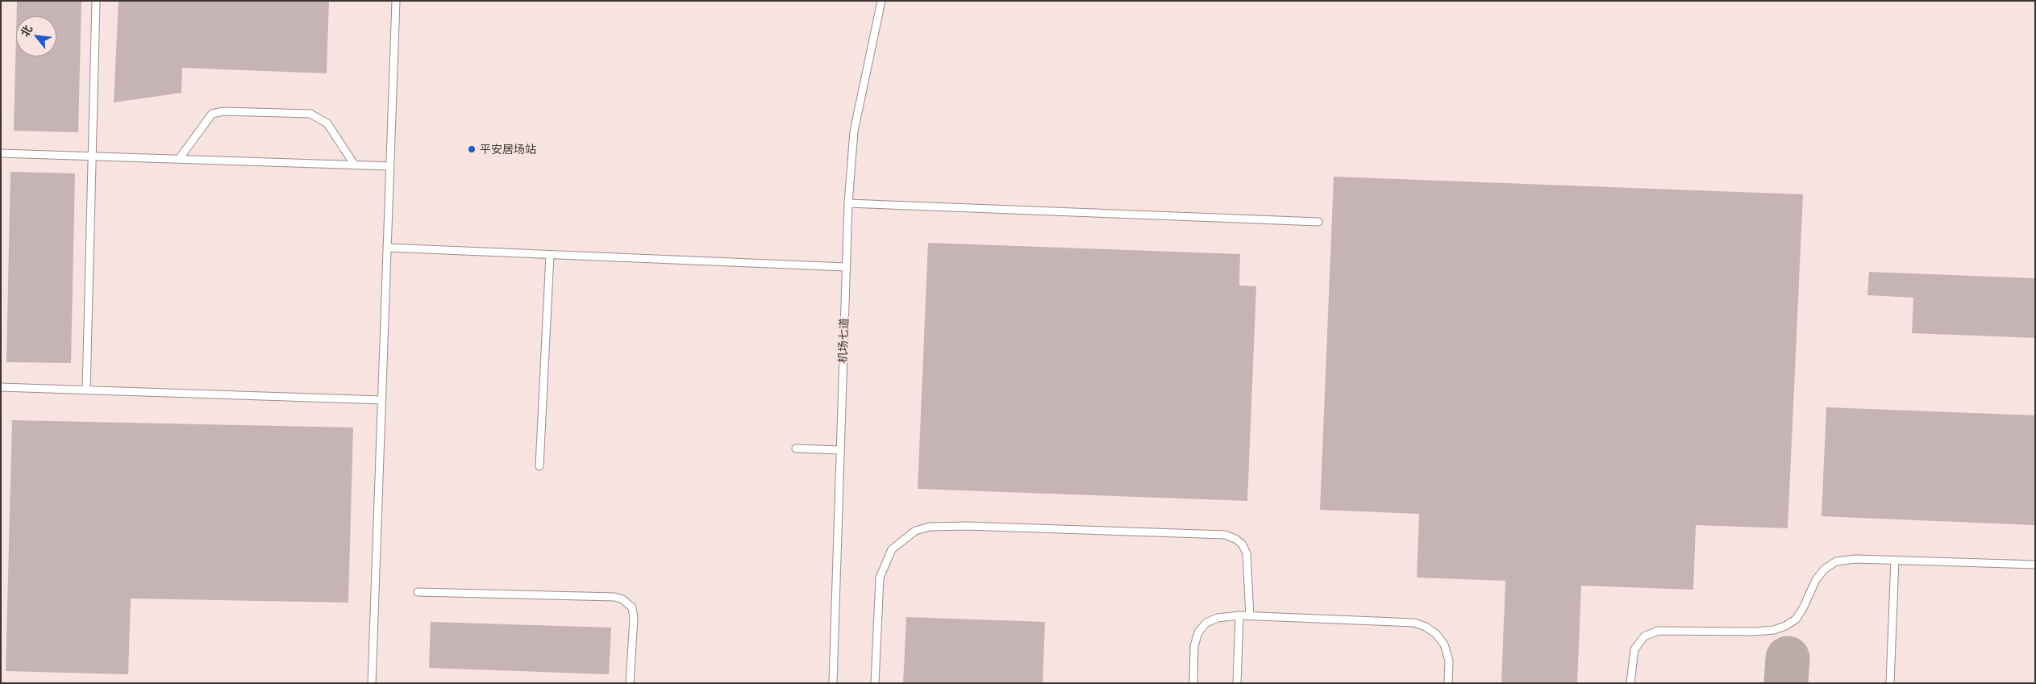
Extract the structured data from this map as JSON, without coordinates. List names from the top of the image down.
{
  "streets": {
    "lane": ["机场七道"]
  },
  "places": ["平安居场站"],
  "north": "top left"
}
